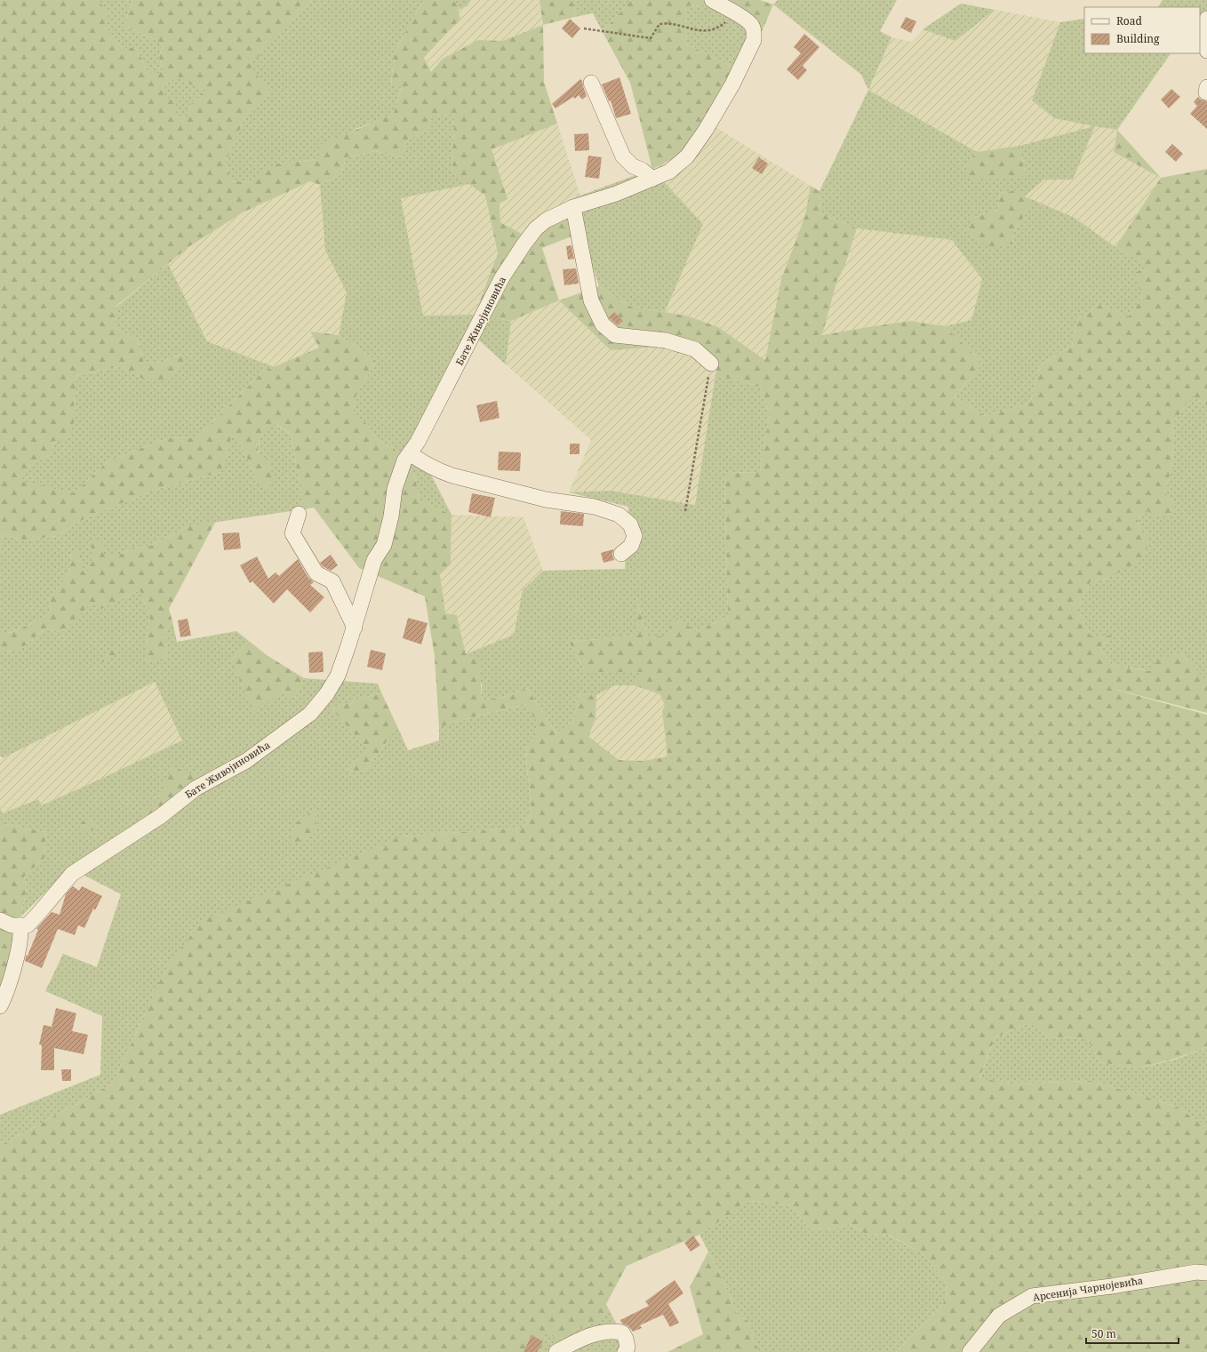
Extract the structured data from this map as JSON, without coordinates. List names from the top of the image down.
{
  "streets": {
    "street": ["Бате Живојиновића", "Арсенија Чарнојевића"]
  },
  "legend": ["Road", "Building"],
  "scale_bar": "50 m"
}
